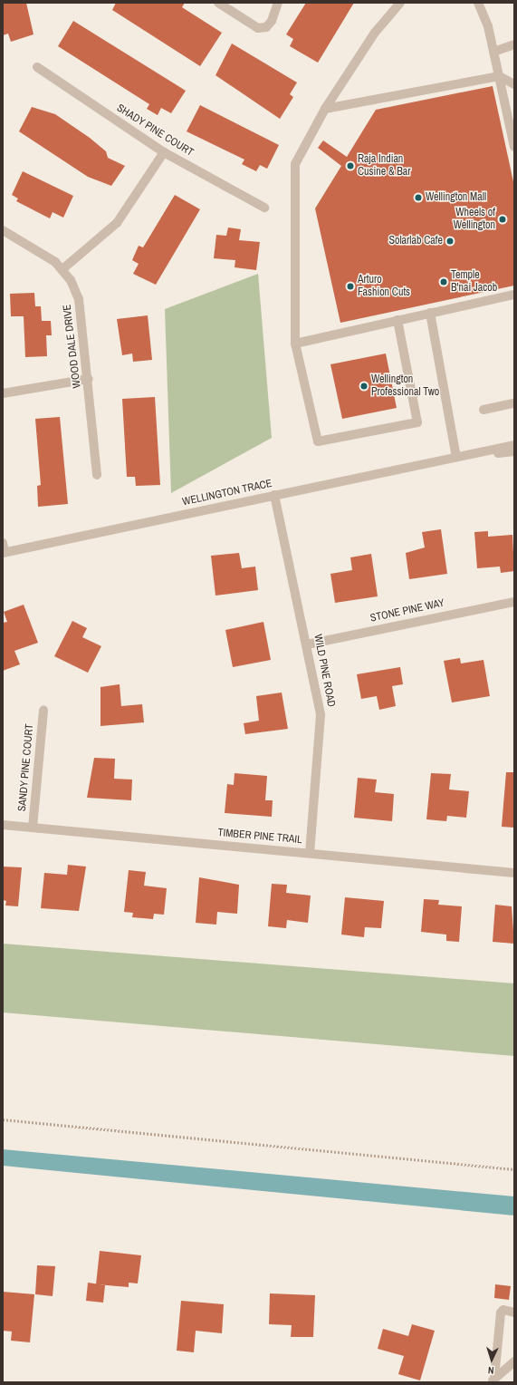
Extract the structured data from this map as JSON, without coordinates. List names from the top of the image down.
{
  "streets": {
    "street": [
      "SHADY PINE COURT",
      "WOOD DALE DRIVE",
      "WELLINGTON TRACE",
      "STONE PINE WAY",
      "WILD PINE ROAD",
      "SANDY PINE COURT",
      "TIMBER PINE TRAIL"
    ]
  },
  "crossings": [
    ["WELLINGTON TRACE", "WILD PINE ROAD"],
    ["STONE PINE WAY", "WILD PINE ROAD"],
    ["WILD PINE ROAD", "TIMBER PINE TRAIL"],
    ["SANDY PINE COURT", "TIMBER PINE TRAIL"]
  ],
  "places": [
    "Raja Indian Cusine & Bar",
    "Wellington Mall",
    "Wheels of Wellington",
    "Solarlab Cafe",
    "Temple B'nai Jacob",
    "Arturo Fashion Cuts",
    "Wellington Professional Two"
  ],
  "north": "bottom"
}
